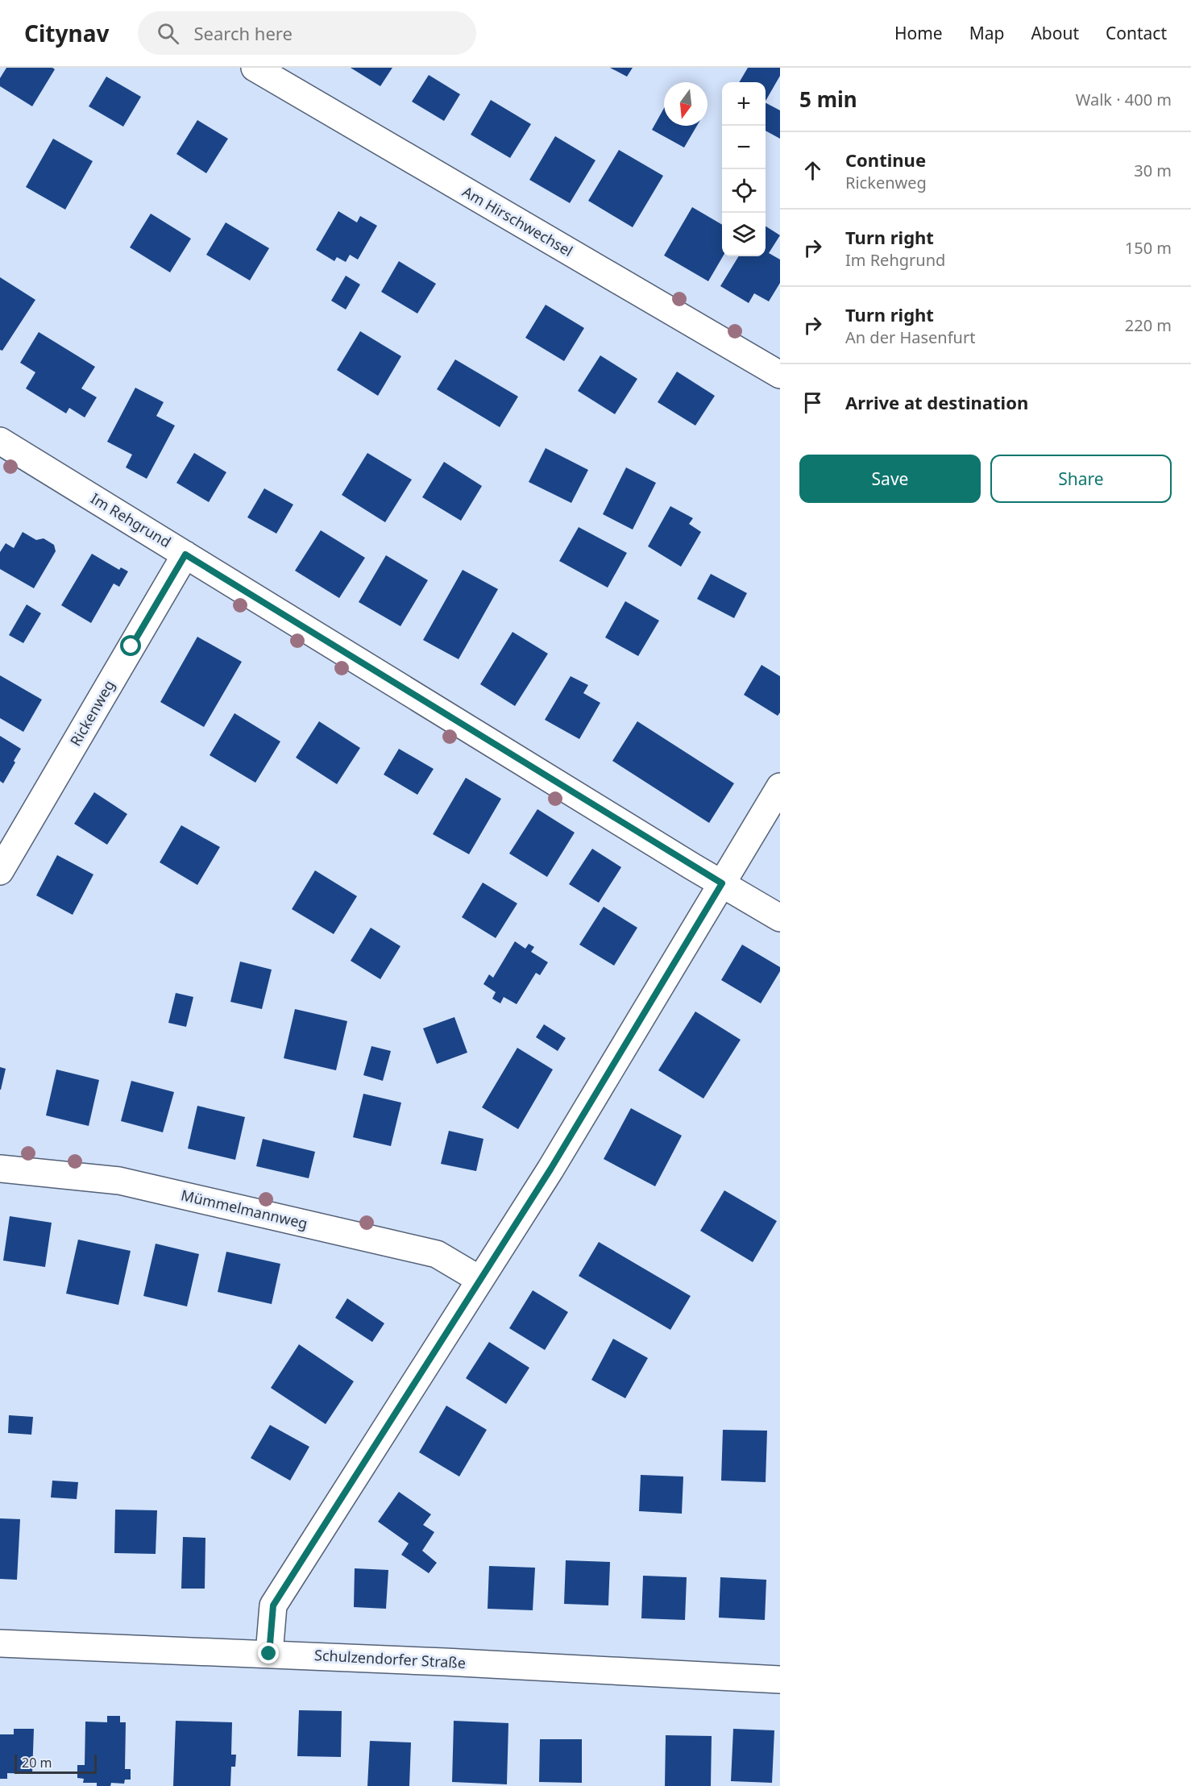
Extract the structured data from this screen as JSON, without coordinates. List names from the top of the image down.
{
  "streets": {
    "street": [
      "Am Hirschwechsel",
      "Im Rehgrund",
      "Rickenweg",
      "Mümmelmannweg",
      "Schulzendorfer Straße"
    ]
  },
  "crossings": [
    ["Im Rehgrund", "Rickenweg"]
  ],
  "scale_bar": "20 m",
  "north": "bottom",
  "page": {
    "header": "Citynav",
    "search": "Search here",
    "nav": [
      "Home",
      "Map",
      "About",
      "Contact"
    ],
    "heading": ["5 min", "Walk · 400 m"],
    "map_buttons": ["+", "−"],
    "list": [
      ["Continue", "Rickenweg", "30 m"],
      ["Turn right", "Im Rehgrund", "150 m"],
      ["Turn right", "An der Hasenfurt", "220 m"],
      "Arrive at destination"
    ],
    "buttons": ["Save", "Share"],
    "scale": "20 m"
  }
}
